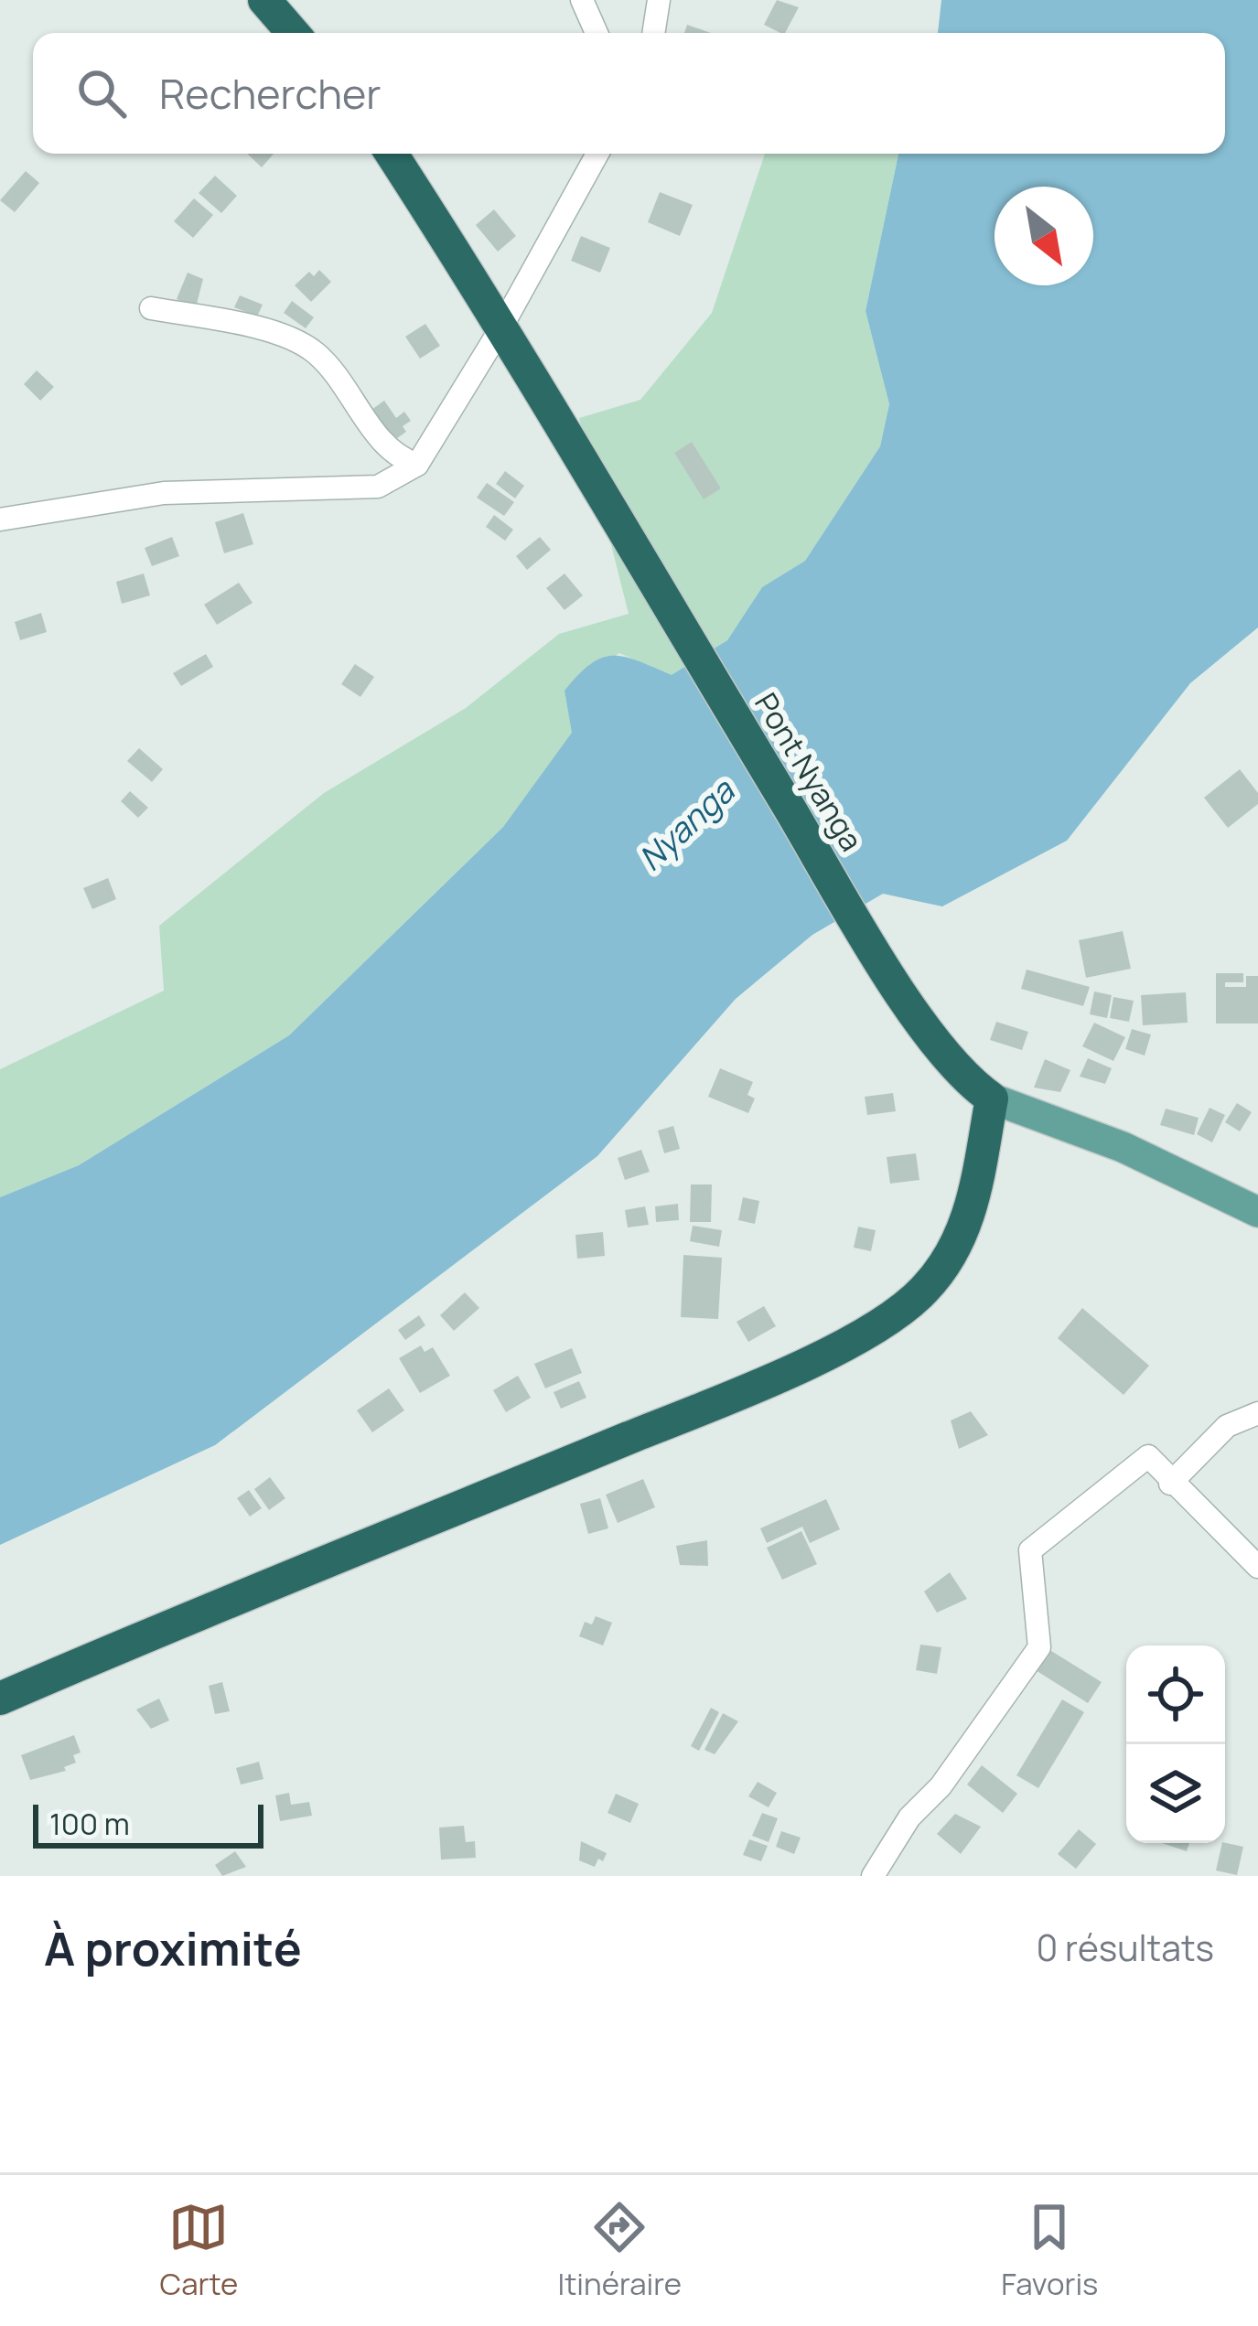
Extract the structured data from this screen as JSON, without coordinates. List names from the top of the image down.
{
  "streets": {
    "highway": ["Pont Nyanga"]
  },
  "water": ["Nyanga"],
  "scale_bar": "100 m",
  "north": "bottom right",
  "page": {
    "search": "Rechercher",
    "scale": "100 m",
    "heading": ["À proximité", "0 résultats"],
    "nav": ["Carte", "Itinéraire", "Favoris"]
  }
}
